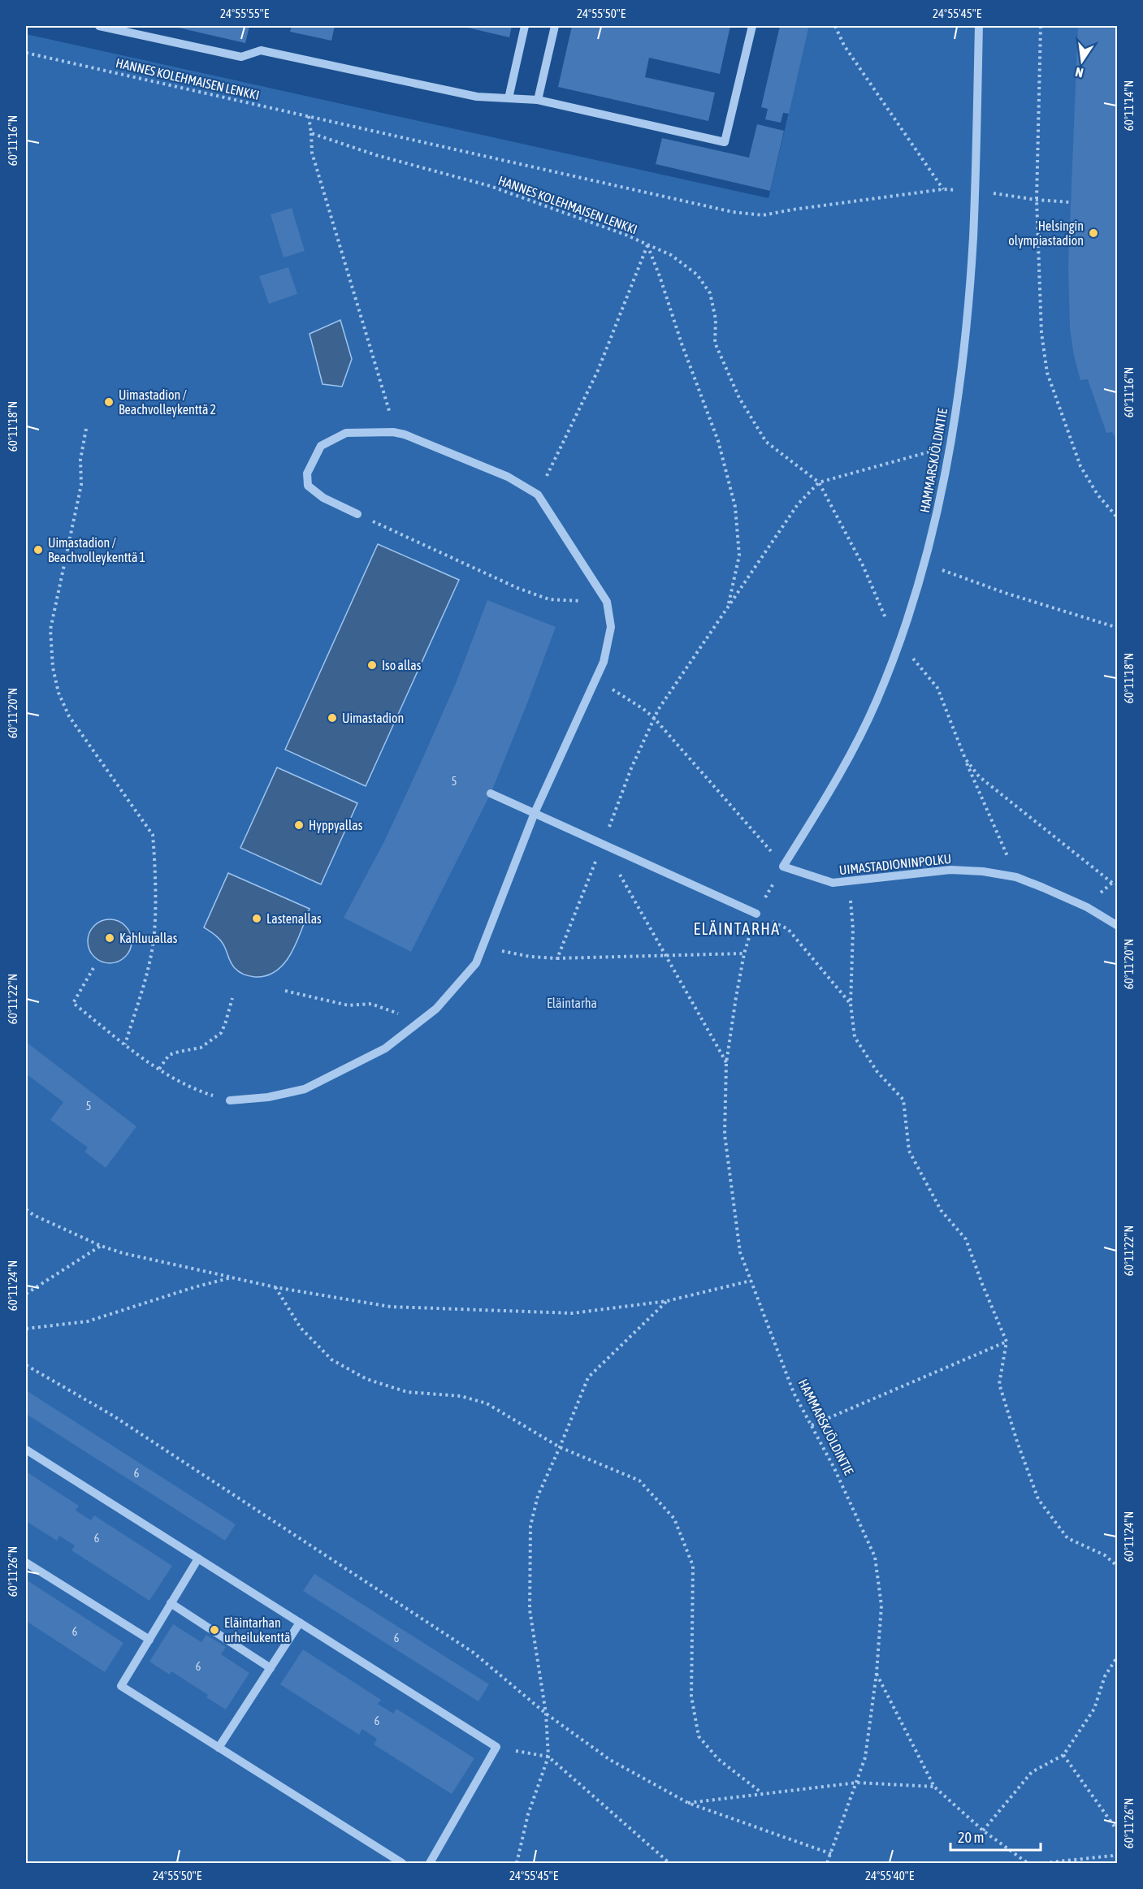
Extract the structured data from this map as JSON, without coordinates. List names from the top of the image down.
{
  "streets": {
    "street": ["HAMMARSKJÖLDINTIE", "UIMASTADIONINPOLKU"],
    "path": ["HANNES KOLEHMAISEN LENKKI"]
  },
  "crossings": [
    ["HANNES KOLEHMAISEN LENKKI", "HAMMARSKJÖLDINTIE"],
    ["HANNES KOLEHMAISEN LENKKI", "UIMASTADIONINPOLKU"],
    ["HAMMARSKJÖLDINTIE", "UIMASTADIONINPOLKU"]
  ],
  "districts": ["ELÄINTARHA"],
  "parks": ["Eläintarha"],
  "places": [
    "Helsingin olympiastadion",
    "Uimastadion / Beachvolleykenttä 2",
    "Uimastadion / Beachvolleykenttä 1",
    "Iso allas",
    "Uimastadion",
    "Hyppyallas",
    "Lastenallas",
    "Kahluuallas",
    "Eläintarhan urheilukenttä"
  ],
  "house_numbers": [
    "5",
    "5",
    "6",
    "6",
    "6",
    "6",
    "6",
    "6"
  ],
  "scale_bar": "20 m",
  "north": "bottom",
  "coordinates": [
    "24°55'55\"E",
    "24°55'50\"E",
    "24°55'45\"E",
    "60°11'14\"N",
    "60°11'16\"N",
    "60°11'18\"N",
    "60°11'20\"N",
    "60°11'22\"N",
    "60°11'24\"N",
    "60°11'26\"N",
    "24°55'40\"E"
  ]
}
